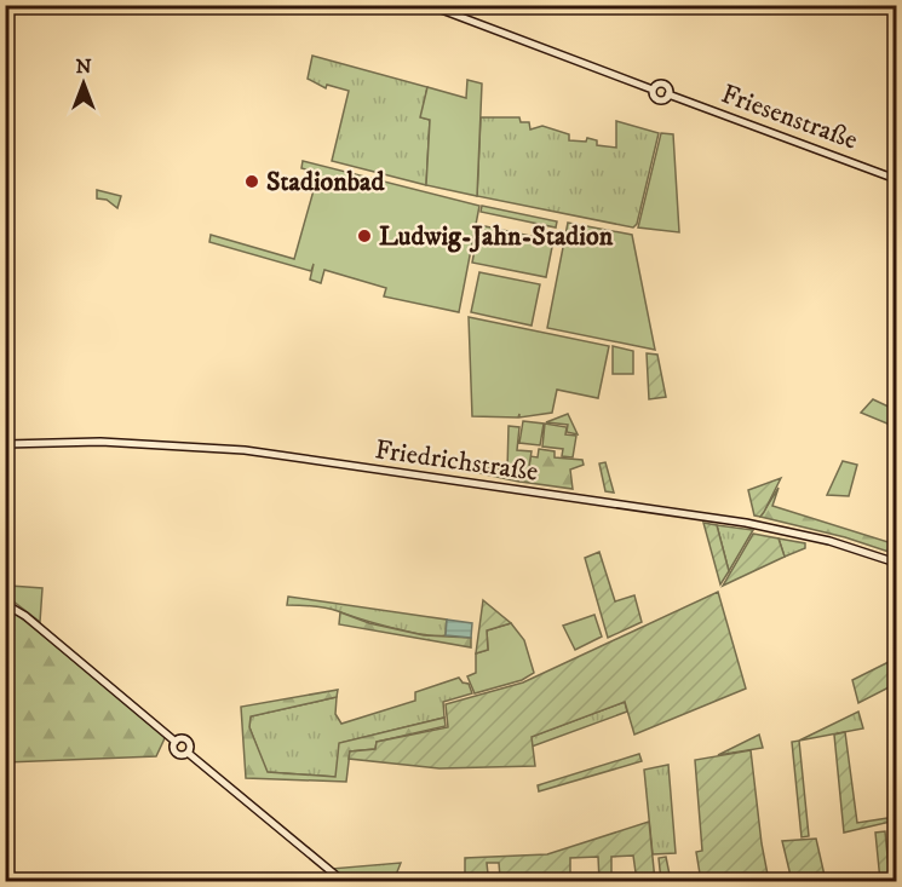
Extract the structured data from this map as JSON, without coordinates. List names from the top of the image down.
{
  "streets": {
    "main road": ["Friesenstraße", "Friedrichstraße"]
  },
  "places": ["Stadionbad", "Ludwig-Jahn-Stadion"],
  "north": "top"
}
